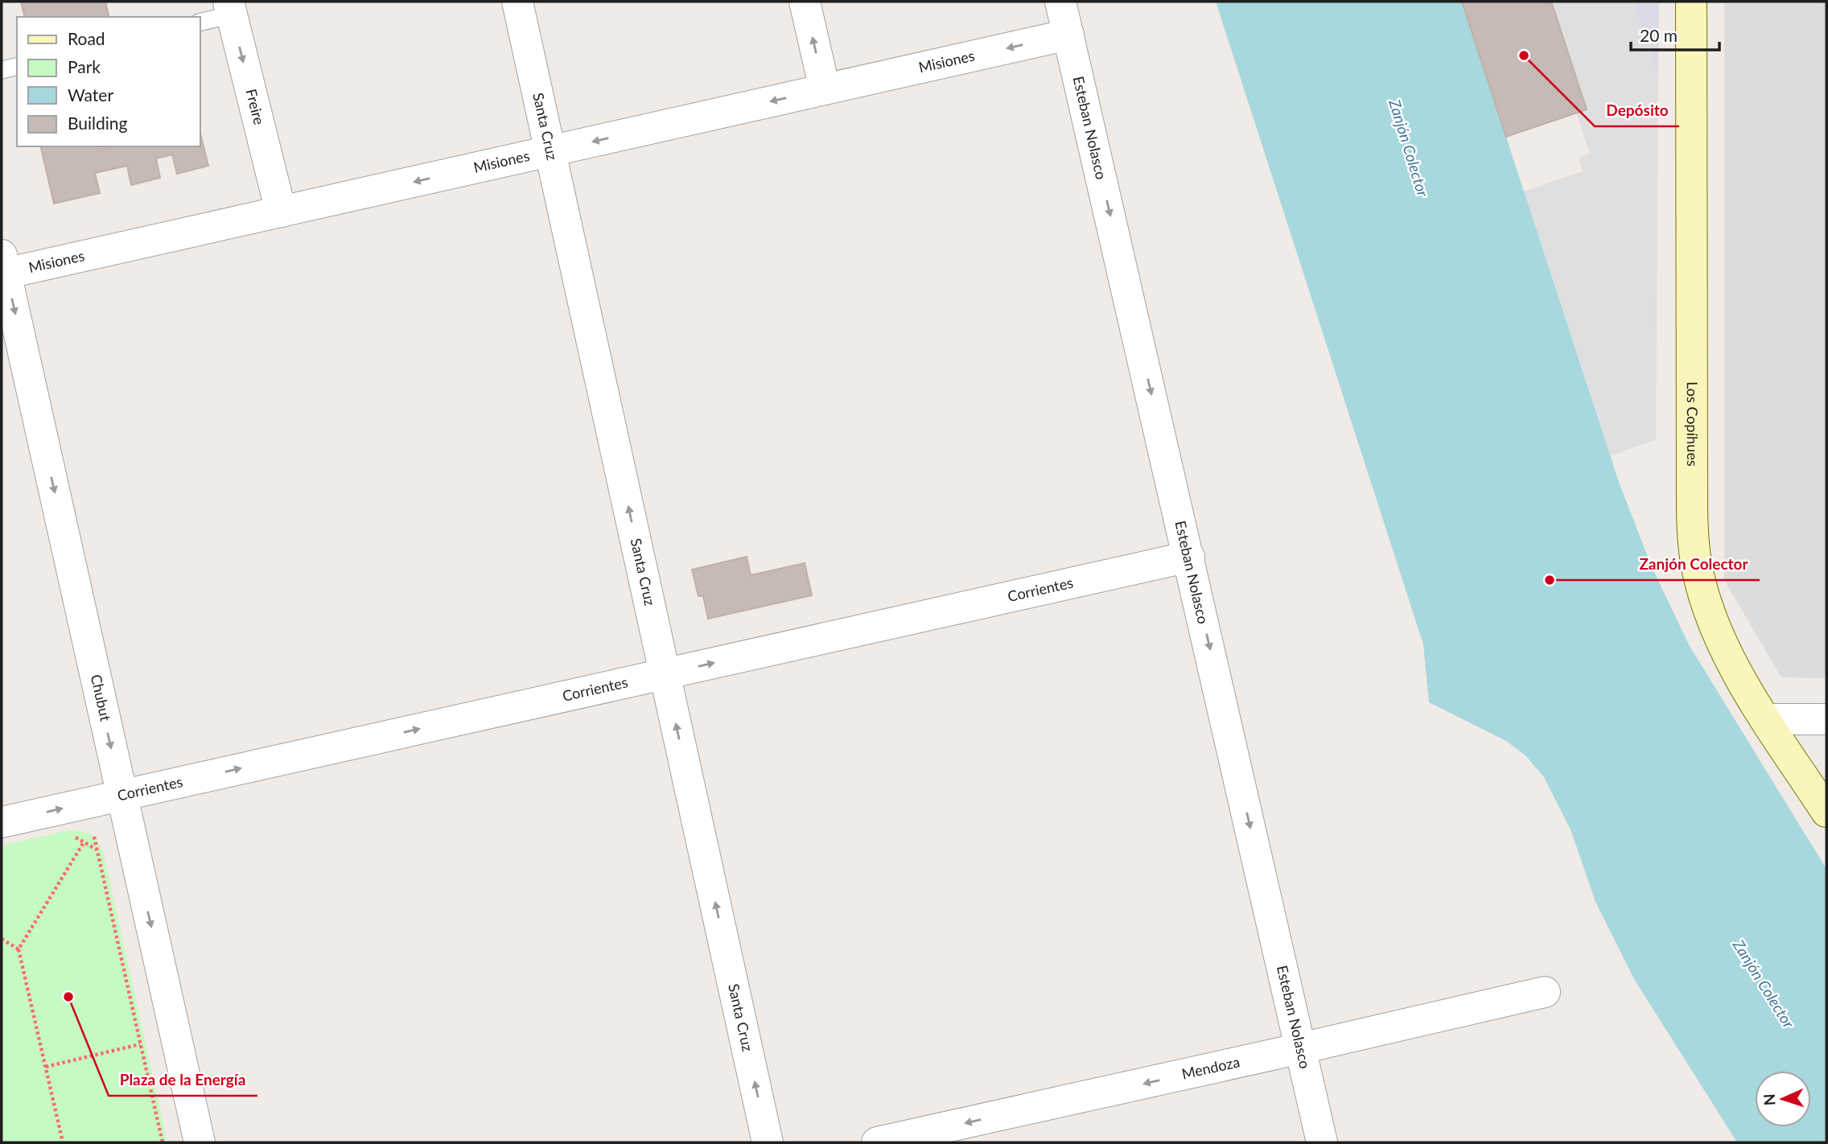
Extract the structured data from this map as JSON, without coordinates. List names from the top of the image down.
{
  "streets": {
    "main road": ["Los Copíhues"],
    "street": [
      "Misiones",
      "Freire",
      "Santa Cruz",
      "Esteban Nolasco",
      "Corrientes",
      "Chubut",
      "Mendoza"
    ]
  },
  "crossings": [
    ["Misiones", "Freire"],
    ["Misiones", "Santa Cruz"],
    ["Misiones", "Esteban Nolasco"],
    ["Misiones", "Chubut"],
    ["Santa Cruz", "Corrientes"],
    ["Esteban Nolasco", "Corrientes"],
    ["Esteban Nolasco", "Mendoza"],
    ["Corrientes", "Chubut"]
  ],
  "one_way": [
    "Misiones",
    "Freire",
    "Santa Cruz",
    "Esteban Nolasco",
    "Corrientes",
    "Chubut",
    "Mendoza"
  ],
  "water": ["Zanjón Colector"],
  "places": ["Depósito", "Zanjón Colector", "Plaza de la Energía"],
  "legend": [
    "Road",
    "Park",
    "Water",
    "Building"
  ],
  "scale_bar": "20 m",
  "north": "left"
}
